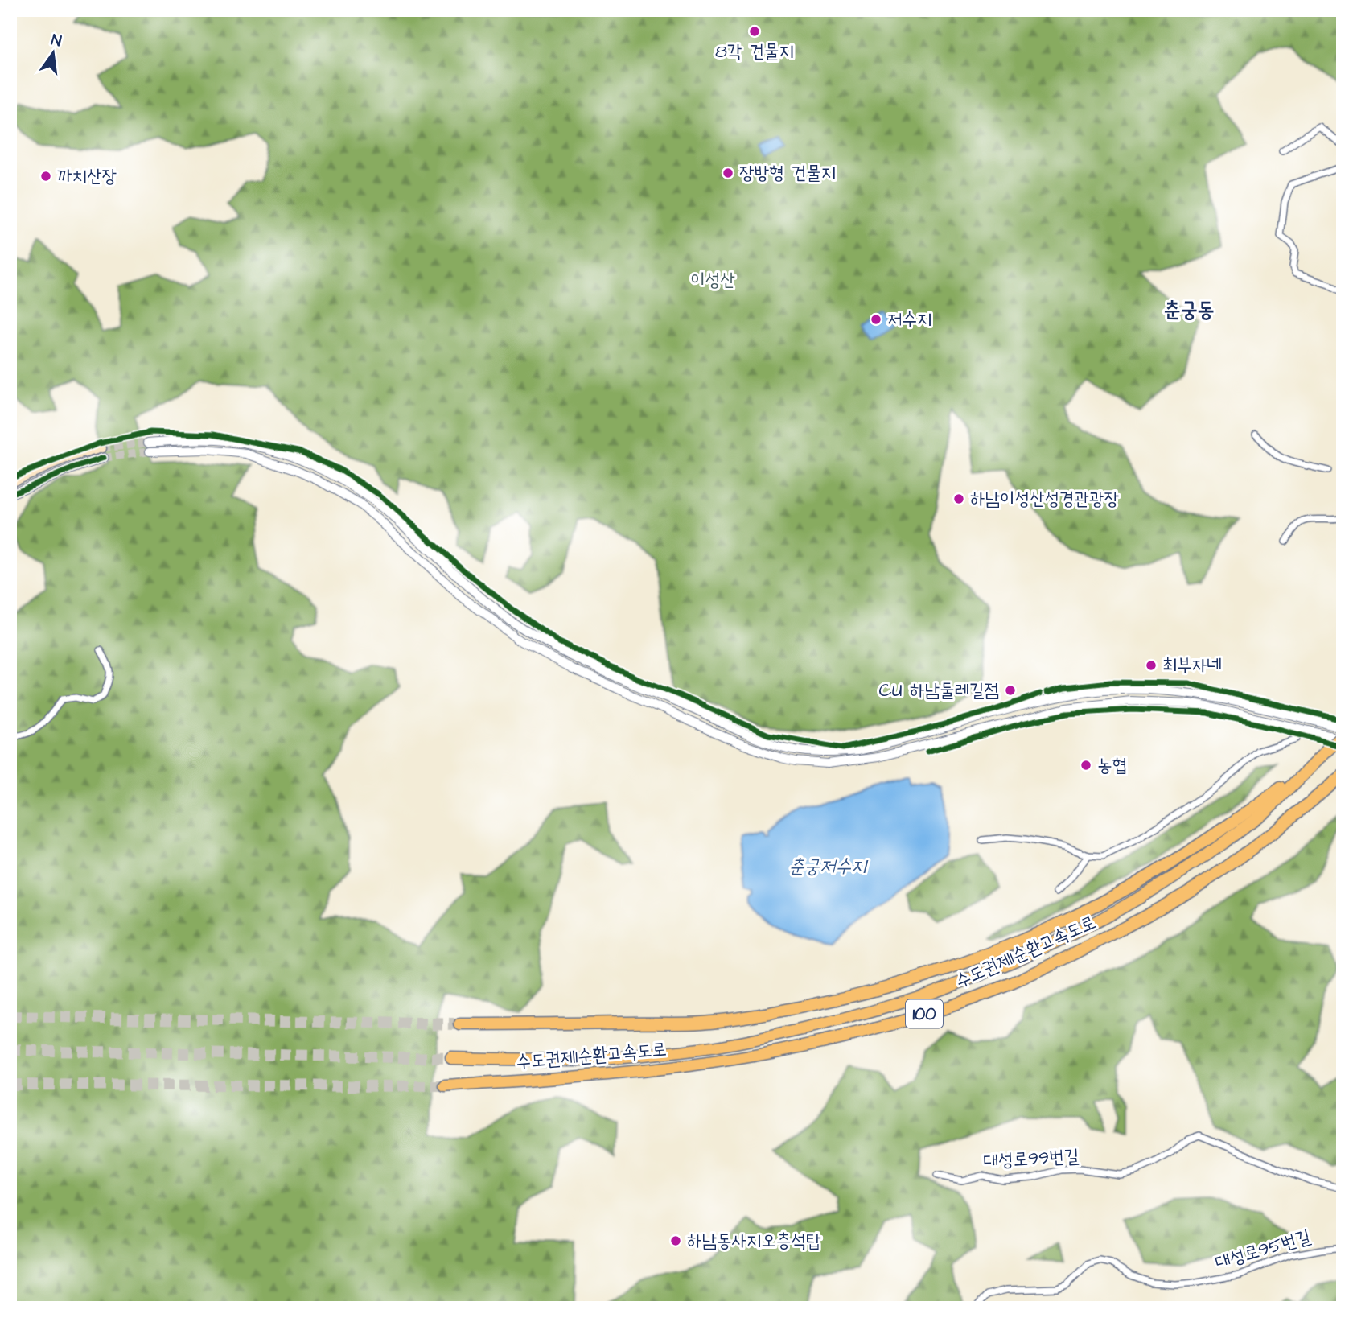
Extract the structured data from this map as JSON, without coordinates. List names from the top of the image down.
{
  "streets": {
    "highway": ["수도권제1순환고속도로", "100"],
    "street": ["대성로99번길", "대성로95번길"]
  },
  "districts": ["춘궁동"],
  "water": ["춘궁저수지"],
  "parks": ["이성산"],
  "places": [
    "8각 건물지",
    "장방형 건물지",
    "까치산장",
    "저수지",
    "하남이성산성경관광장",
    "최부자네",
    "CU 하남둘레길점",
    "농협",
    "하남동사지오층석탑"
  ],
  "north": "top"
}
